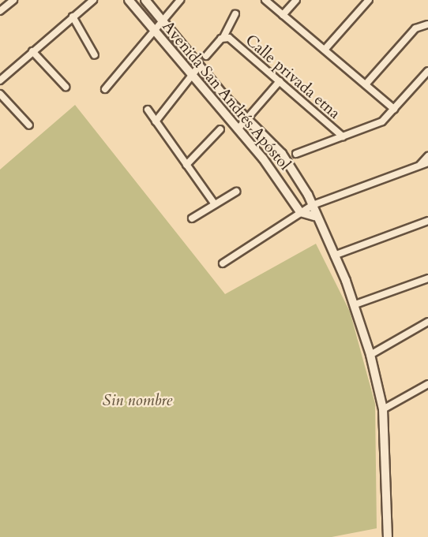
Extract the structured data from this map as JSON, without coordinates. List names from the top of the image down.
{
  "streets": {
    "street": ["Calle privada etna", "Avenida San Andrés Apóstol"]
  },
  "parks": ["Sin nombre"]
}
